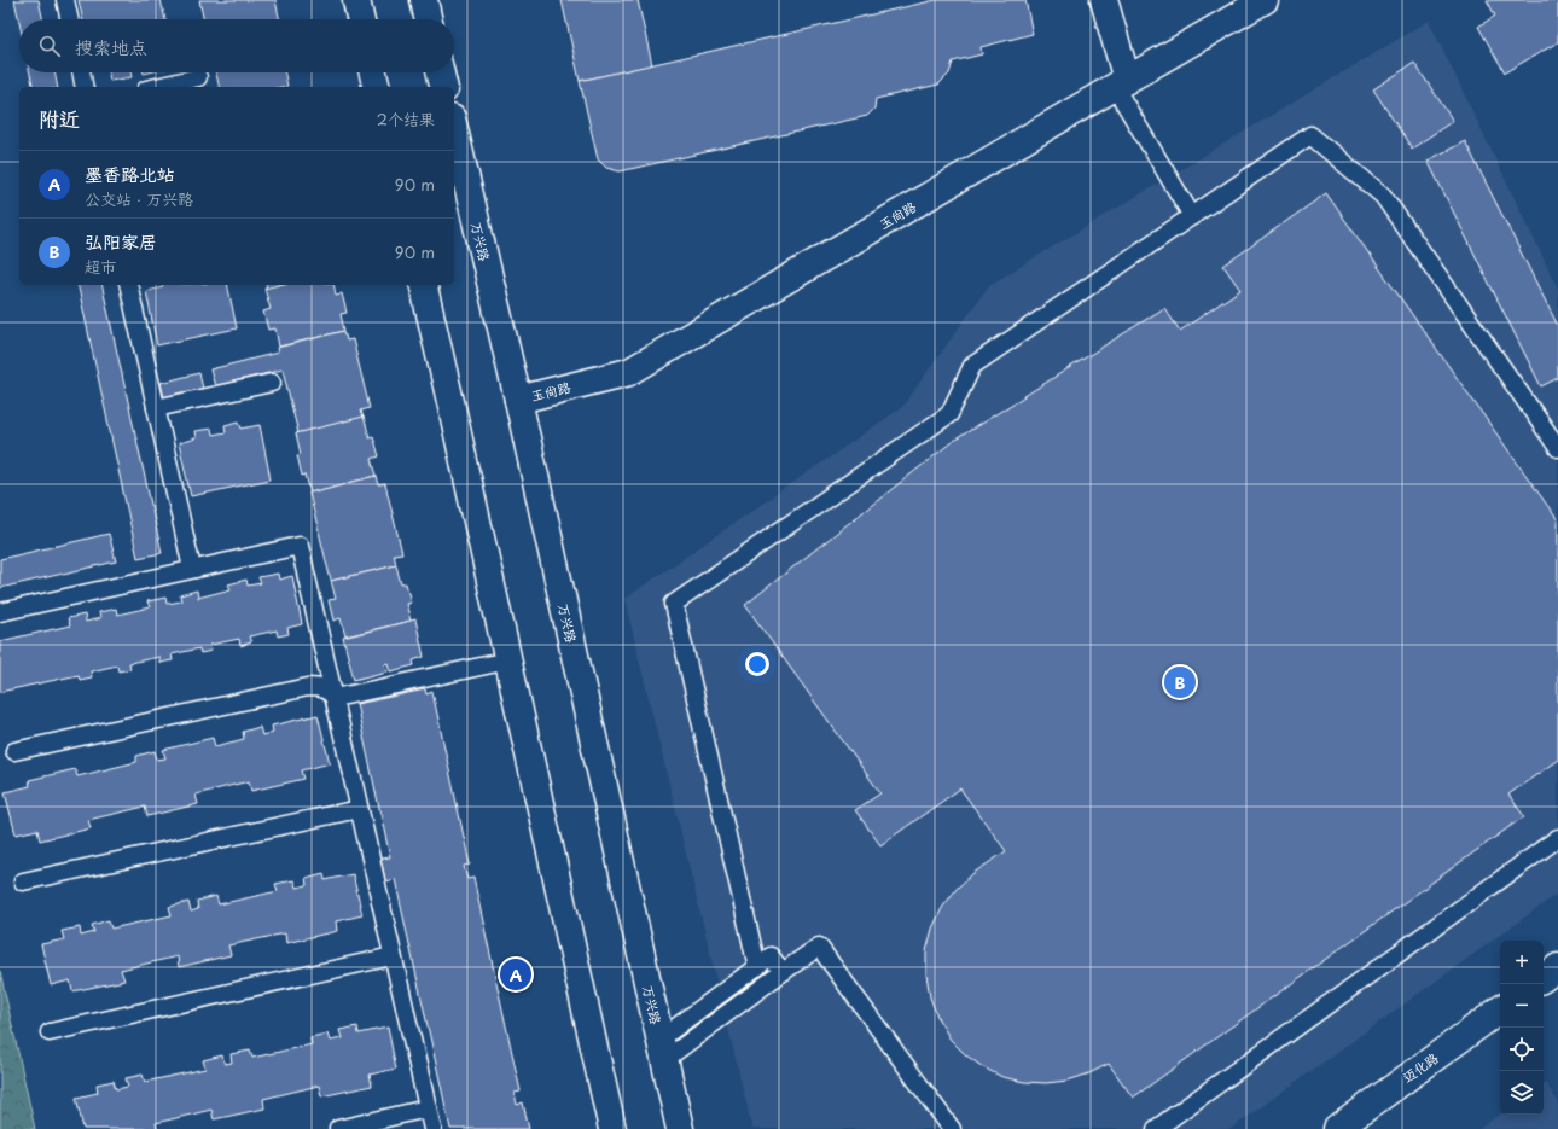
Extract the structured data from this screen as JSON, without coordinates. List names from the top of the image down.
{
  "streets": {
    "main road": ["玉尚路", "万兴路", "迈化路"]
  },
  "crossings": [
    ["玉尚路", "万兴路"]
  ],
  "page": {
    "search": "搜索地点",
    "heading": ["附近", "2个结果"],
    "list": [
      {
        "mark": "A",
        "name": "墨香路北站",
        "note": "公交站 · 万兴路",
        "value": "90 m"
      },
      {
        "mark": "B",
        "name": "弘阳家居",
        "note": "超市",
        "value": "90 m"
      }
    ],
    "pins": ["B", "A"],
    "map_buttons": ["+", "−"]
  }
}
